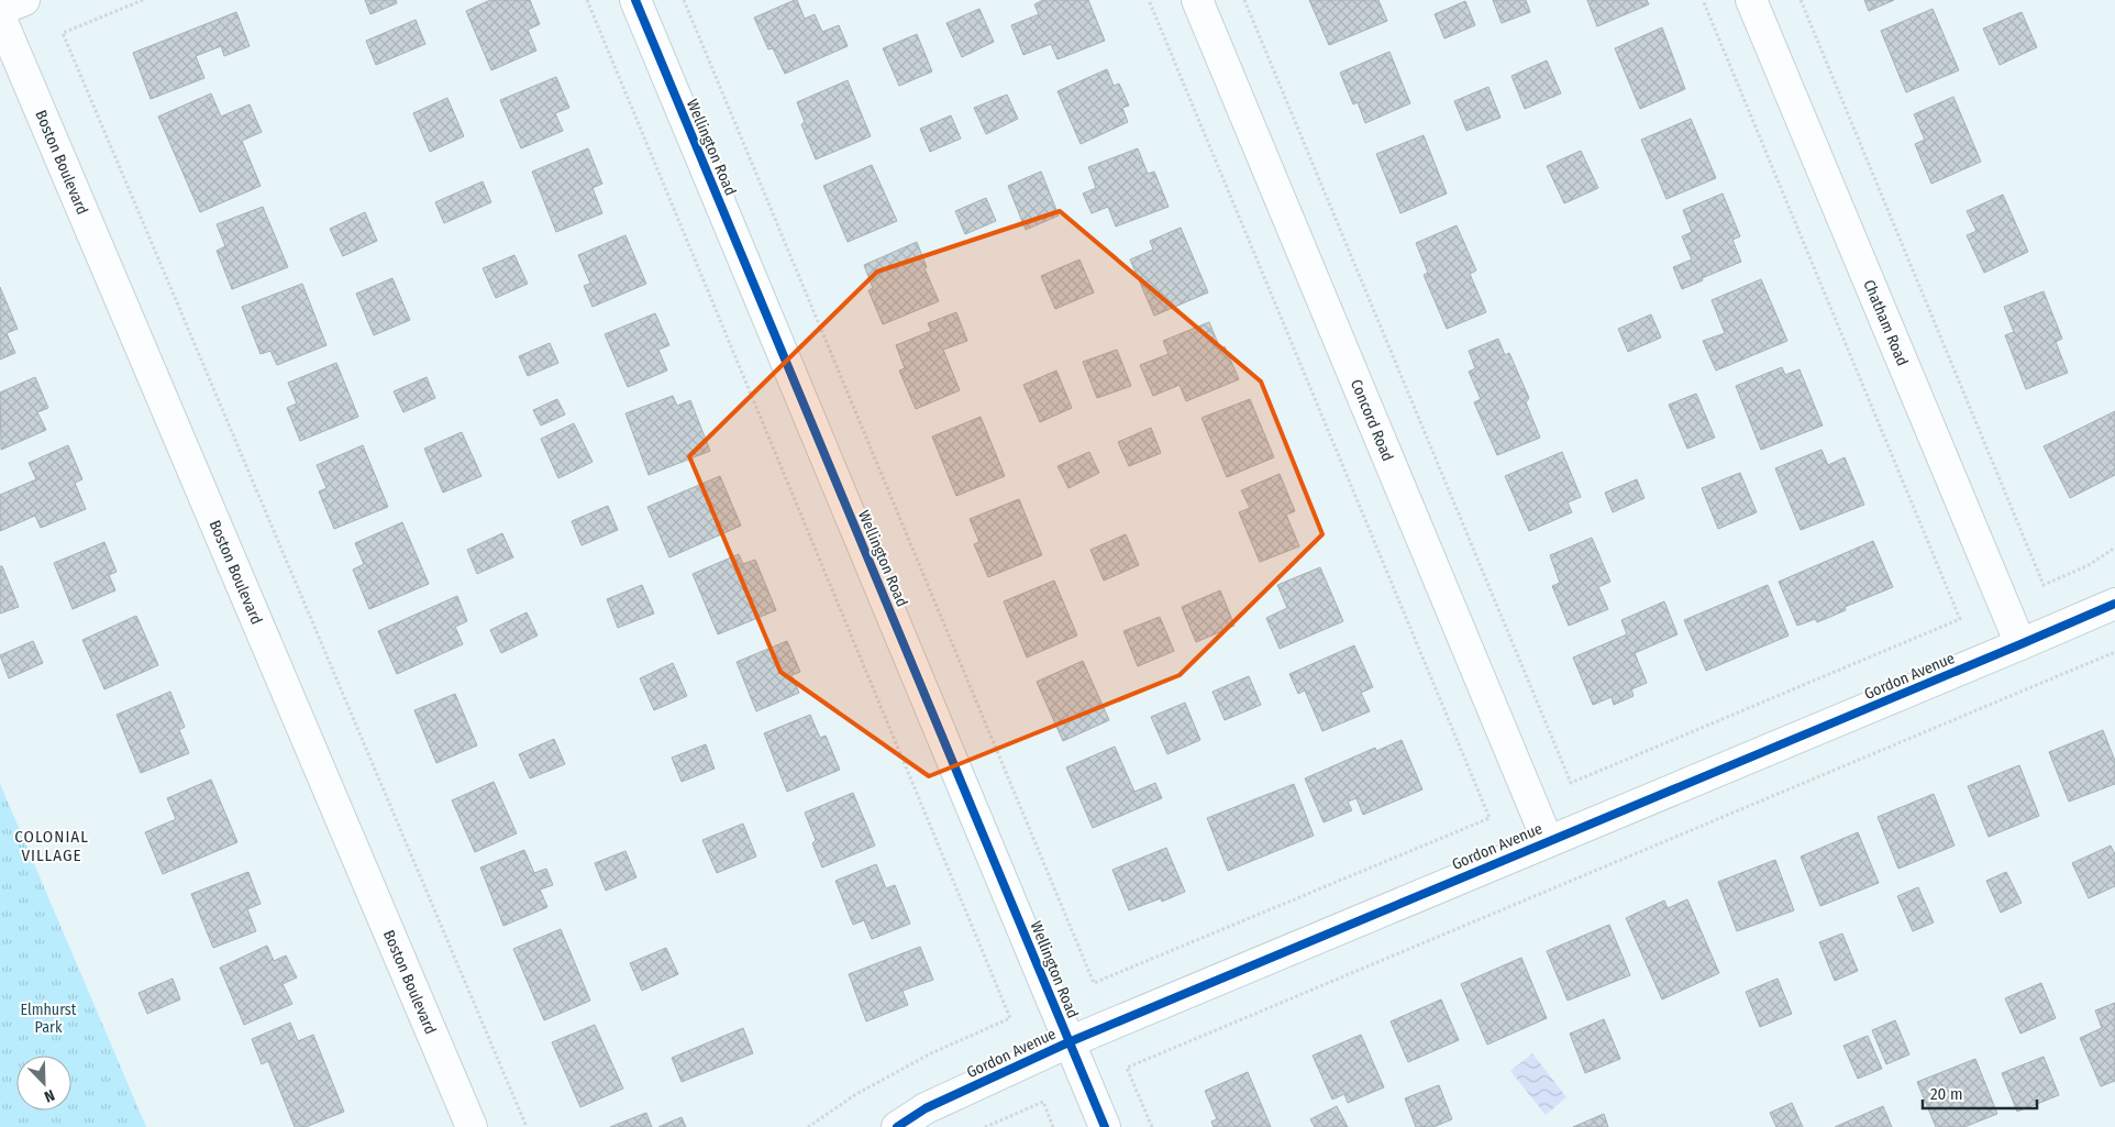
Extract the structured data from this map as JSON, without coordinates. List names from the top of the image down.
{
  "streets": {
    "street": [
      "Wellington Road",
      "Boston Boulevard",
      "Chatham Road",
      "Concord Road",
      "Gordon Avenue"
    ]
  },
  "crossings": [
    ["Wellington Road", "Gordon Avenue"],
    ["Chatham Road", "Gordon Avenue"],
    ["Concord Road", "Gordon Avenue"]
  ],
  "districts": ["COLONIAL VILLAGE"],
  "parks": ["Elmhurst Park"],
  "scale_bar": "20 m",
  "north": "bottom right"
}
